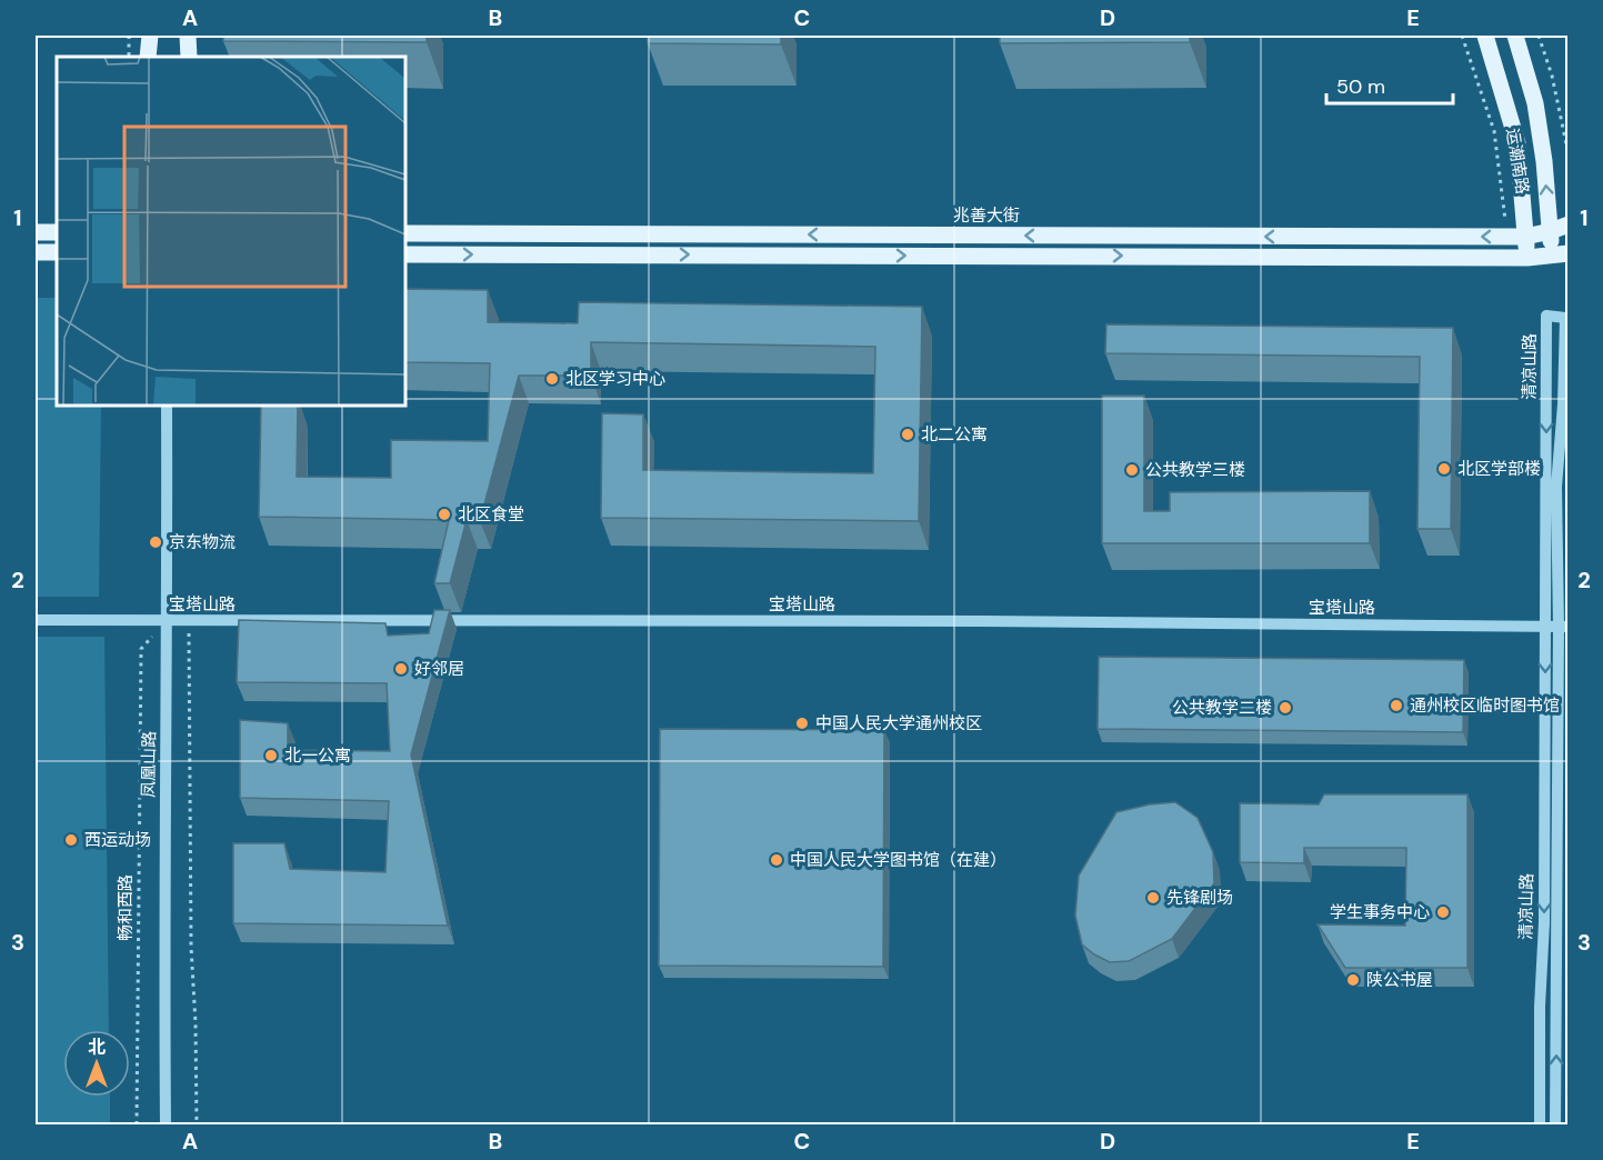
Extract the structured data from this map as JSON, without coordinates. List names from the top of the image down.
{
  "streets": {
    "main road": ["运潮南路", "兆善大街"],
    "street": ["清凉山路", "宝塔山路", "凤凰山路"],
    "path": ["畅和西路"]
  },
  "crossings": [
    ["运潮南路", "兆善大街"],
    ["清凉山路", "宝塔山路"],
    ["宝塔山路", "凤凰山路"],
    ["宝塔山路", "畅和西路"],
    ["凤凰山路", "畅和西路"]
  ],
  "places": [
    "北区学习中心",
    "北二公寓",
    "北区学部楼",
    "公共教学三楼",
    "北区食堂",
    "京东物流",
    "好邻居",
    "通州校区临时图书馆",
    "公共教学二楼",
    "中国人民大学通州校区",
    "北一公寓",
    "西运动场",
    "中国人民大学图书馆（在建）",
    "先锋剧场",
    "学生事务中心",
    "陕公书屋"
  ],
  "scale_bar": "50 m",
  "north": "top",
  "grid": {
    "columns": [
      "A",
      "B",
      "C",
      "D",
      "E"
    ],
    "rows": ["1", "2", "3"]
  }
}
